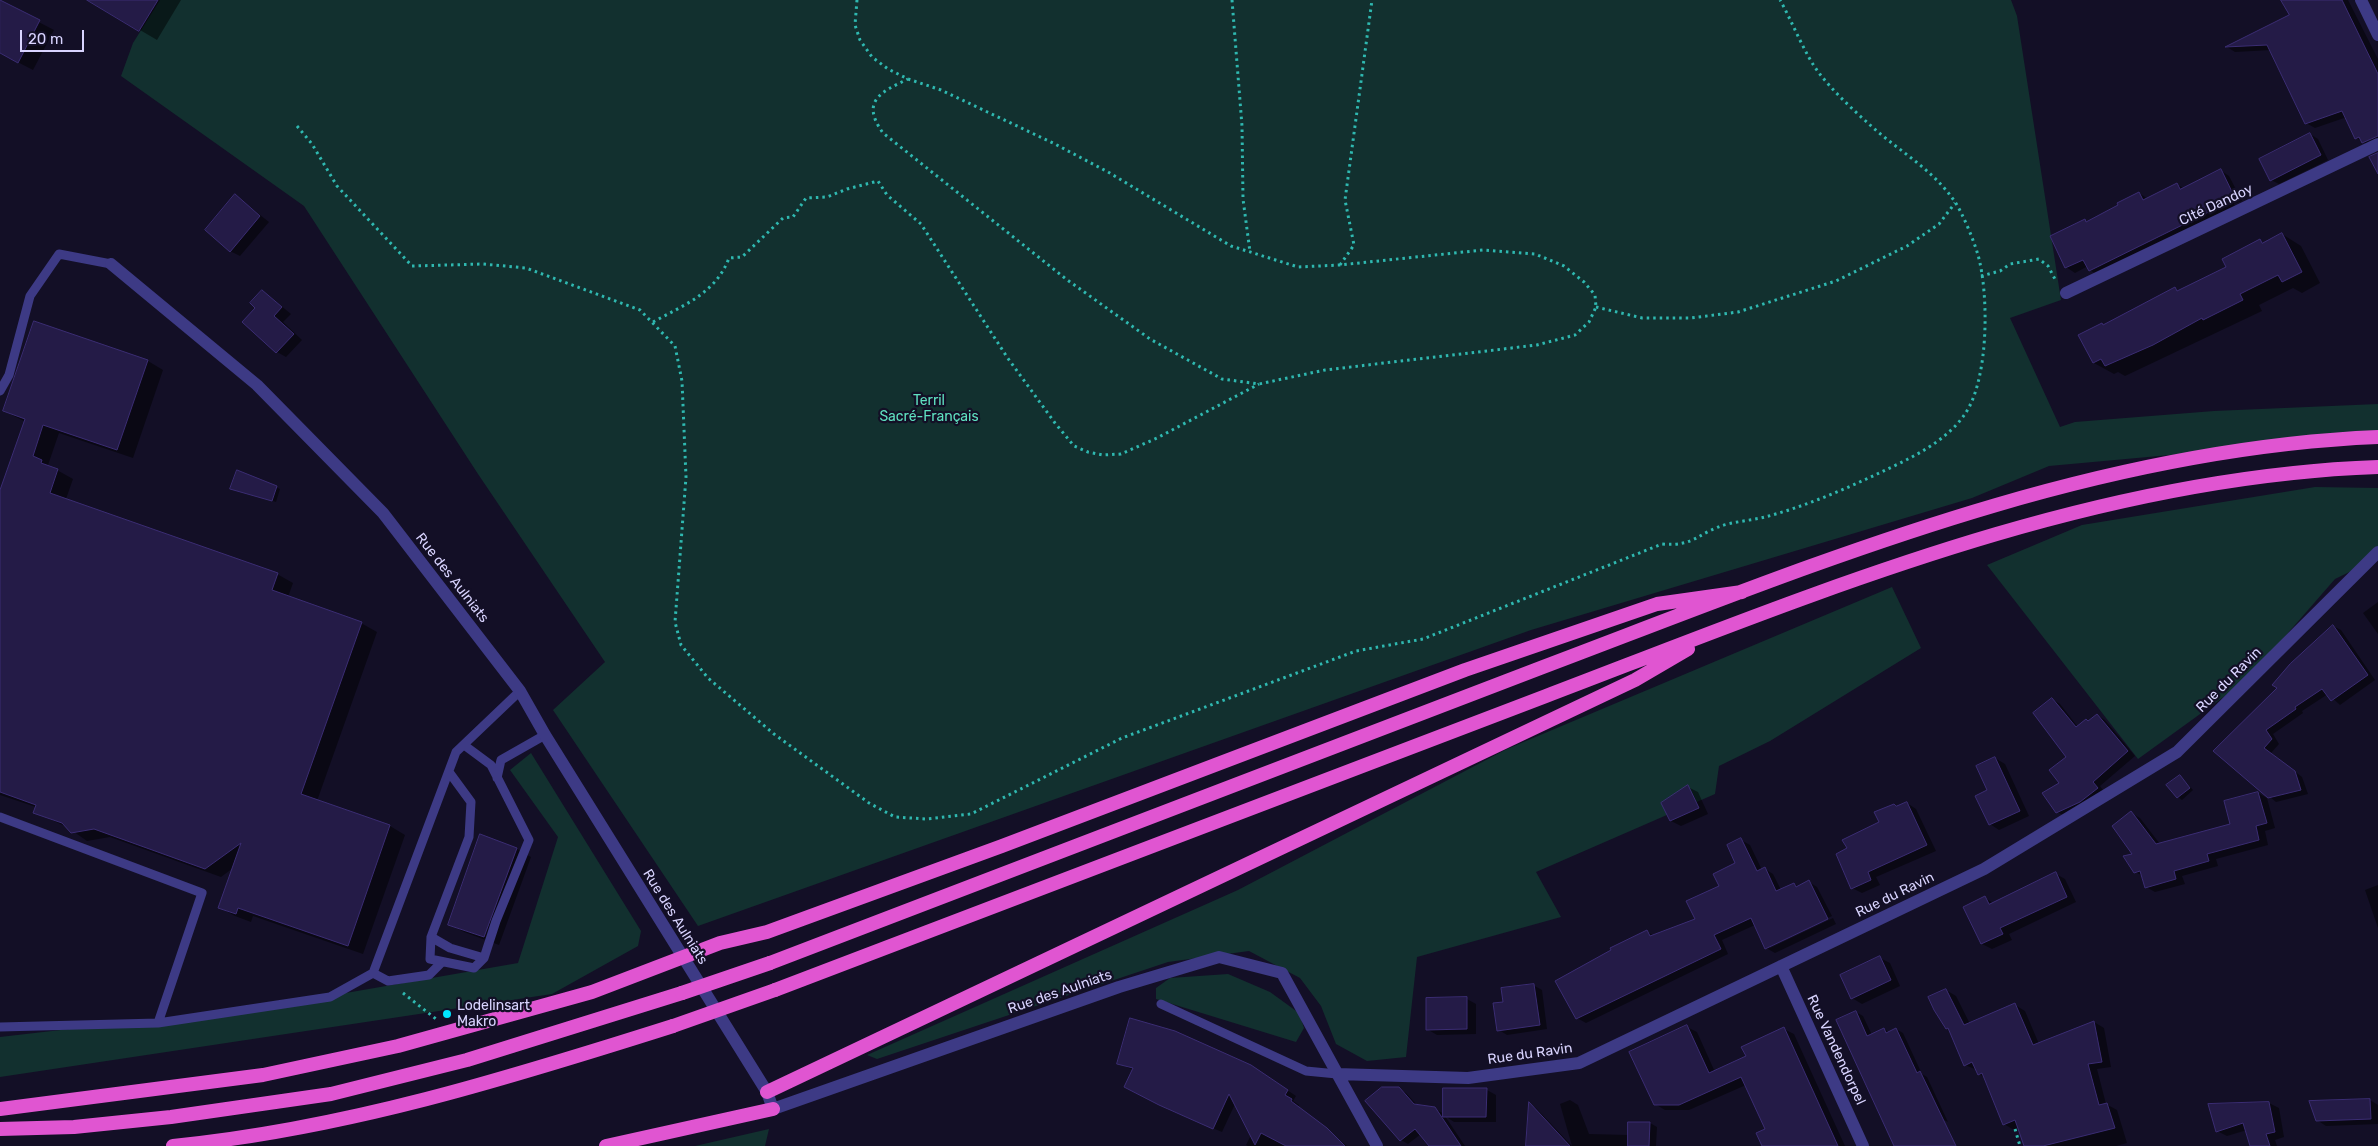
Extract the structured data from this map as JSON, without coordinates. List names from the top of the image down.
{
  "streets": {
    "street": [
      "CIté Dandoy",
      "Rue des Aulniats",
      "Rue du Ravin",
      "Rue Vandendorpel"
    ]
  },
  "crossings": [
    ["Rue des Aulniats", "Rue du Ravin"],
    ["Rue du Ravin", "Rue Vandendorpel"]
  ],
  "parks": ["Terril Sacré-Français"],
  "places": ["Lodelinsart Makro"],
  "scale_bar": "20 m"
}
